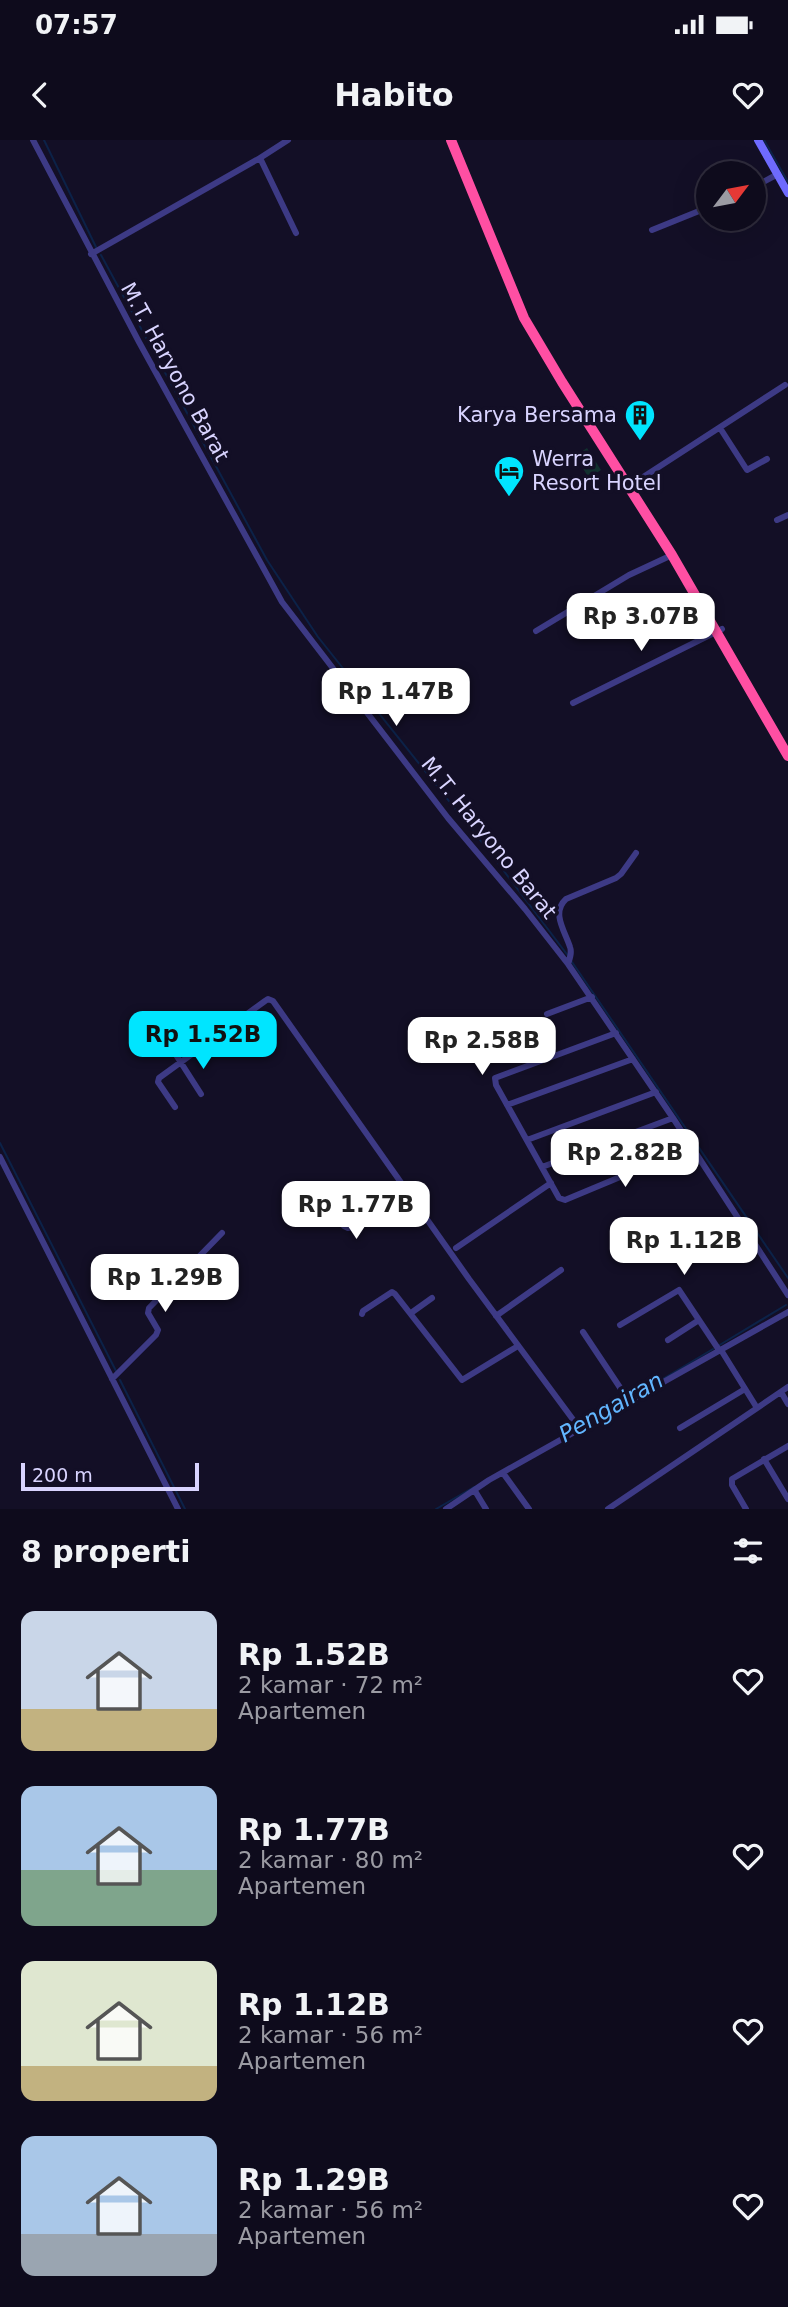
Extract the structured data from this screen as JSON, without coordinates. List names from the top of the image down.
{
  "streets": {
    "street": ["M.T. Haryono Barat"]
  },
  "water": ["Pengairan"],
  "places": {
    "building": ["Karya Bersama"],
    "hotel": ["Werra Resort Hotel"]
  },
  "scale_bar": "200 m",
  "north": "top right",
  "page": {
    "status": "07:57",
    "header": "Habito",
    "price": [
      "Rp 3.07B",
      "Rp 1.47B",
      "Rp 1.52B",
      "Rp 2.58B",
      "Rp 2.82B",
      "Rp 1.77B",
      "Rp 1.12B",
      "Rp 1.29B"
    ],
    "scale": "200 m",
    "heading": "8 properti",
    "list": [
      {
        "name": "Rp 1.52B",
        "note": "2 kamar · 72 m² · Apartemen"
      },
      {
        "name": "Rp 1.77B",
        "note": "2 kamar · 80 m² · Apartemen"
      },
      {
        "name": "Rp 1.12B",
        "note": "2 kamar · 56 m² · Apartemen"
      },
      {
        "name": "Rp 1.29B",
        "note": "2 kamar · 56 m² · Apartemen"
      }
    ]
  }
}
